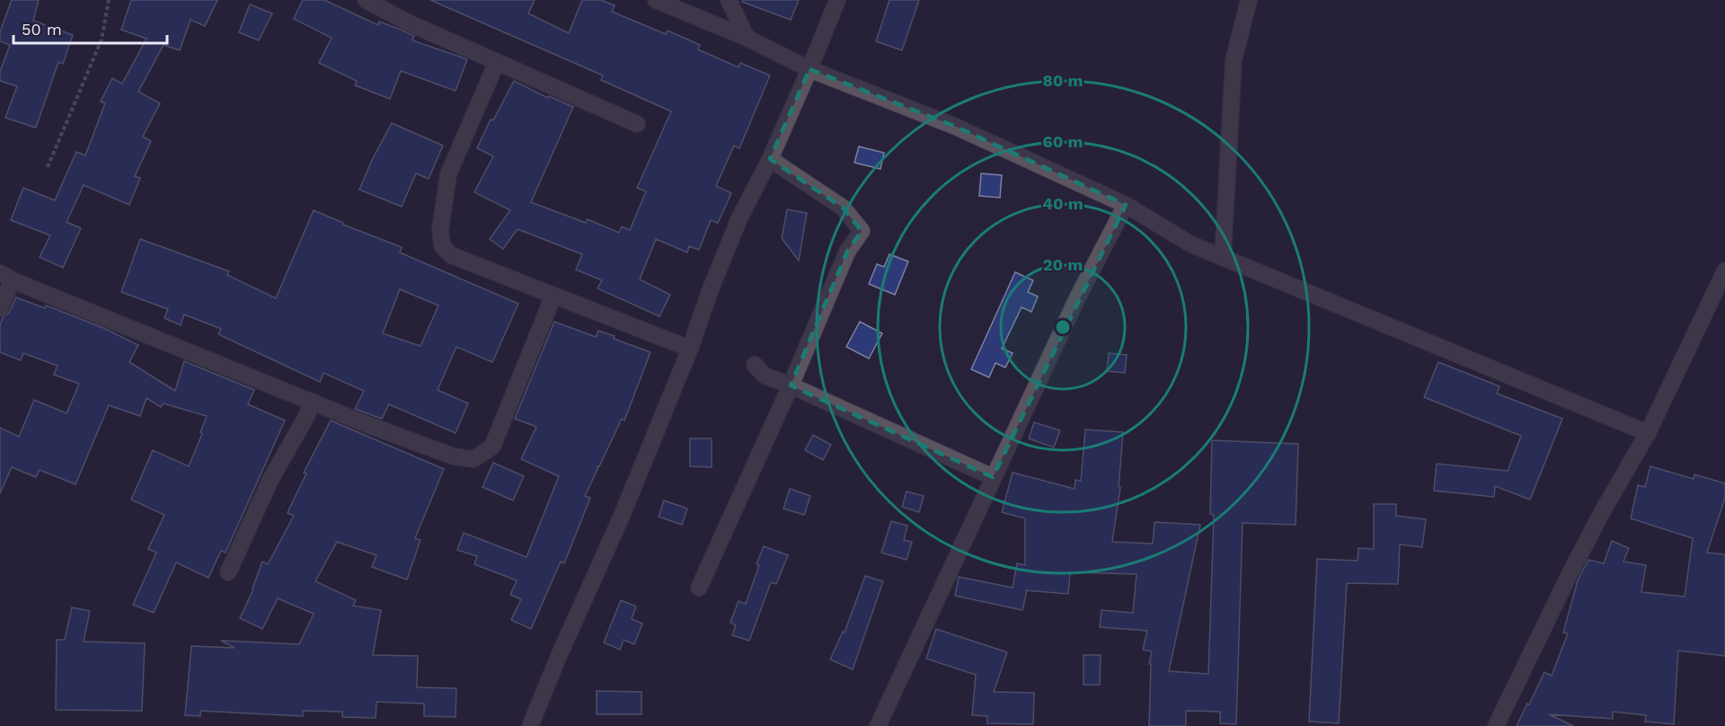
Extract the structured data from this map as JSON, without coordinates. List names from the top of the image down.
{
  "scale_bar": "50 m",
  "rings": [
    "80 m",
    "60 m",
    "40 m",
    "20 m"
  ]
}
